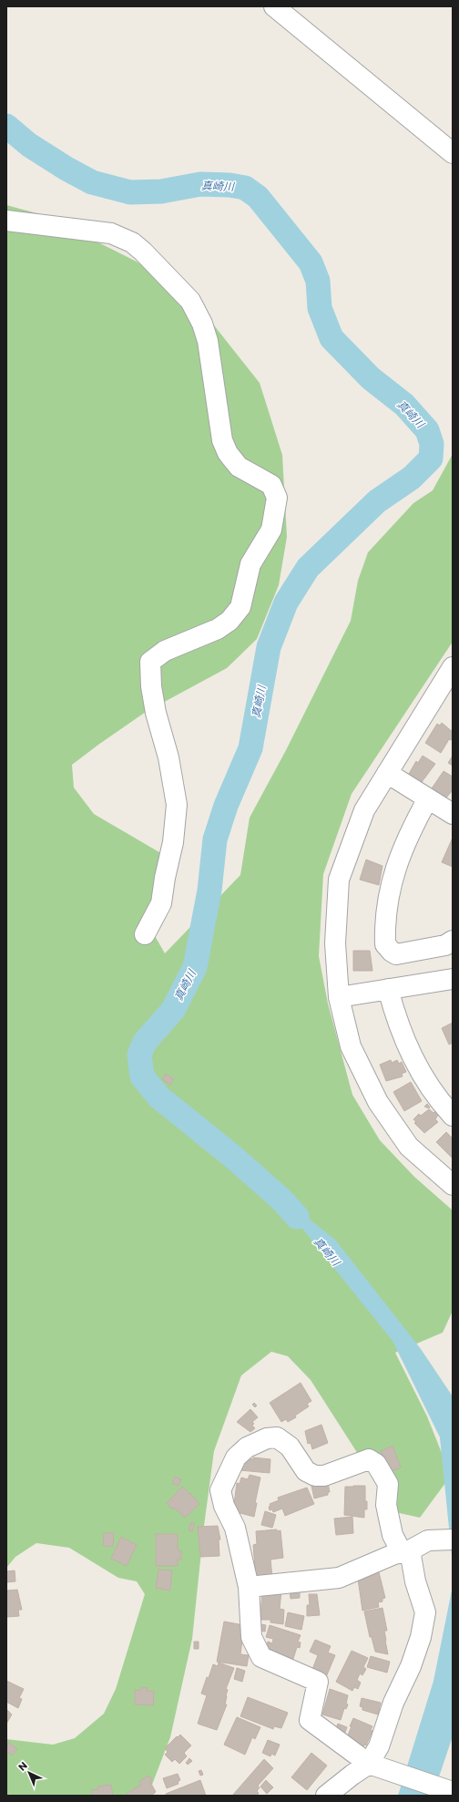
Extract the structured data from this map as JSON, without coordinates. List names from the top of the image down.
{
  "water": ["真崎川"],
  "north": "top left"
}
